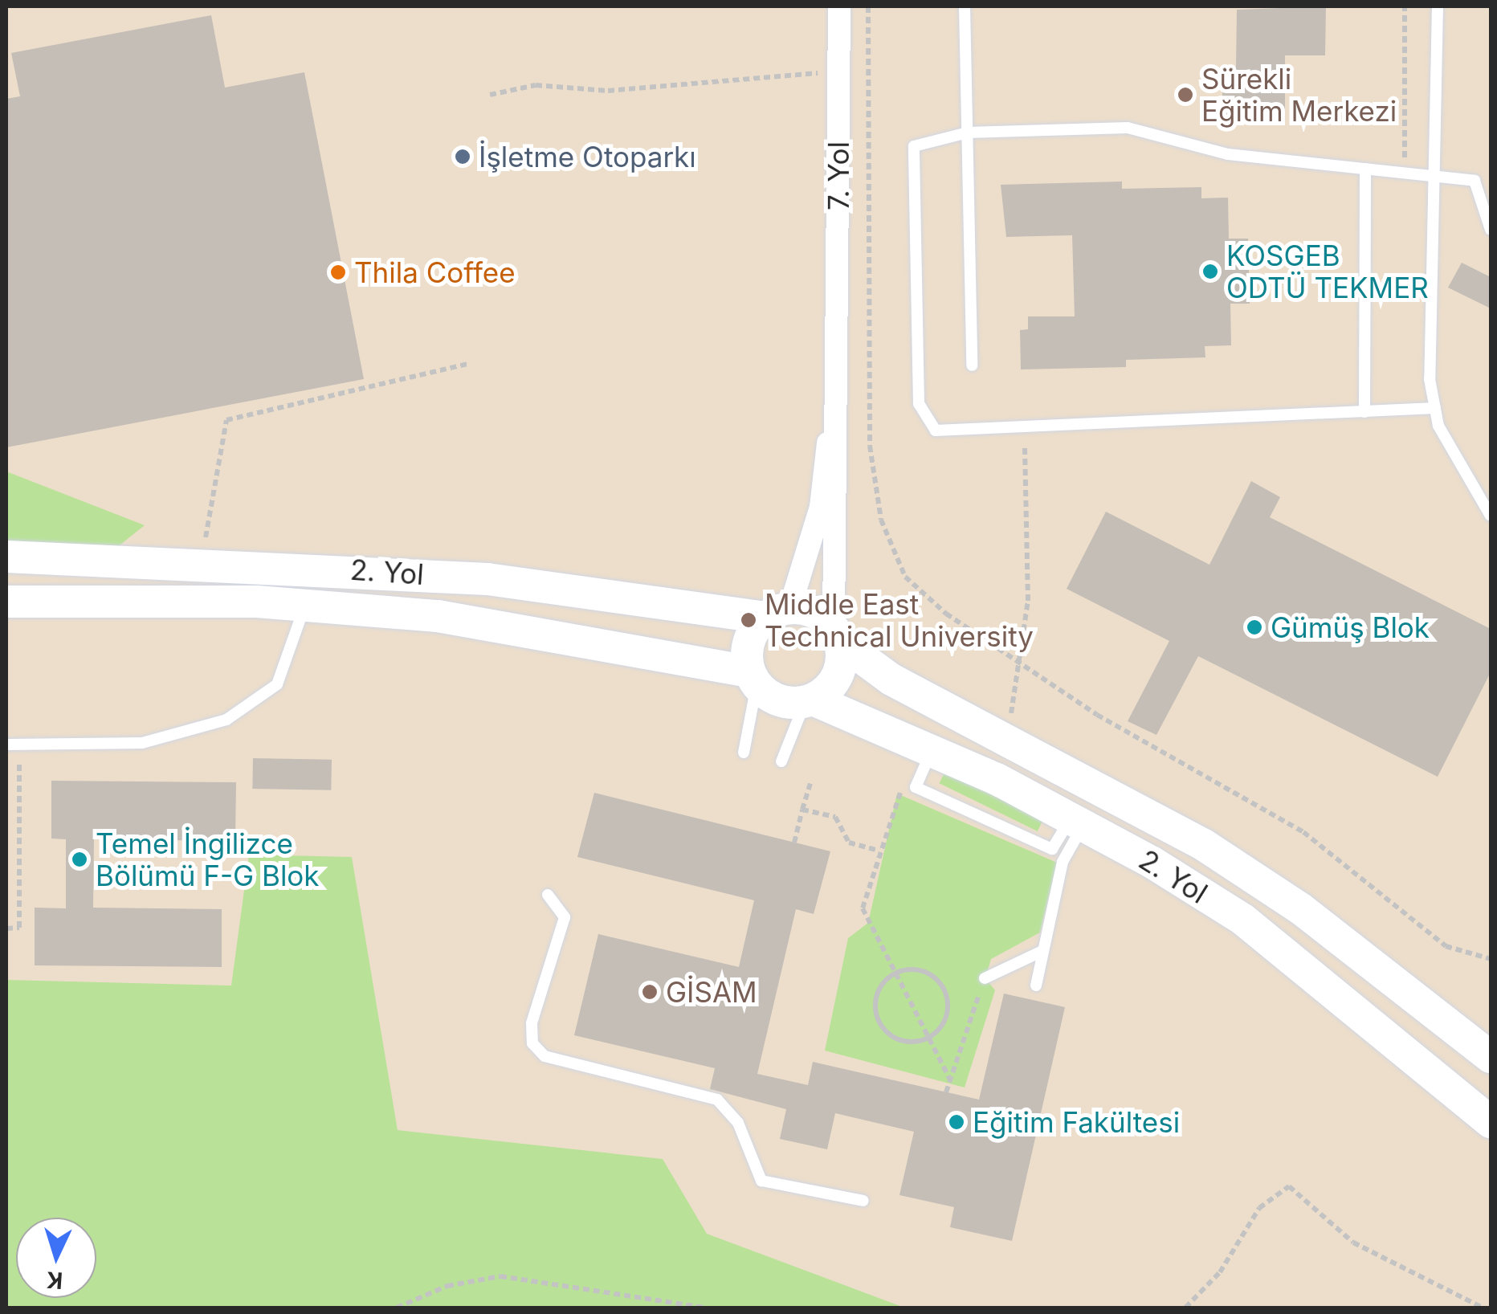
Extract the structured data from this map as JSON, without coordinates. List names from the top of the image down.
{
  "streets": {
    "street": ["7. Yol", "2. Yol"]
  },
  "crossings": [
    ["7. Yol", "2. Yol"]
  ],
  "places": [
    "Sürekli Eğitim Merkezi",
    "İşletme Otoparkı",
    "KOSGEB ODTÜ TEKMER",
    "Thila Coffee",
    "Middle East Technical University",
    "Gümüş Blok",
    "Temel İngilizce Bölümü F-G Blok",
    "GİSAM",
    "Eğitim Fakültesi"
  ],
  "north": "bottom"
}
